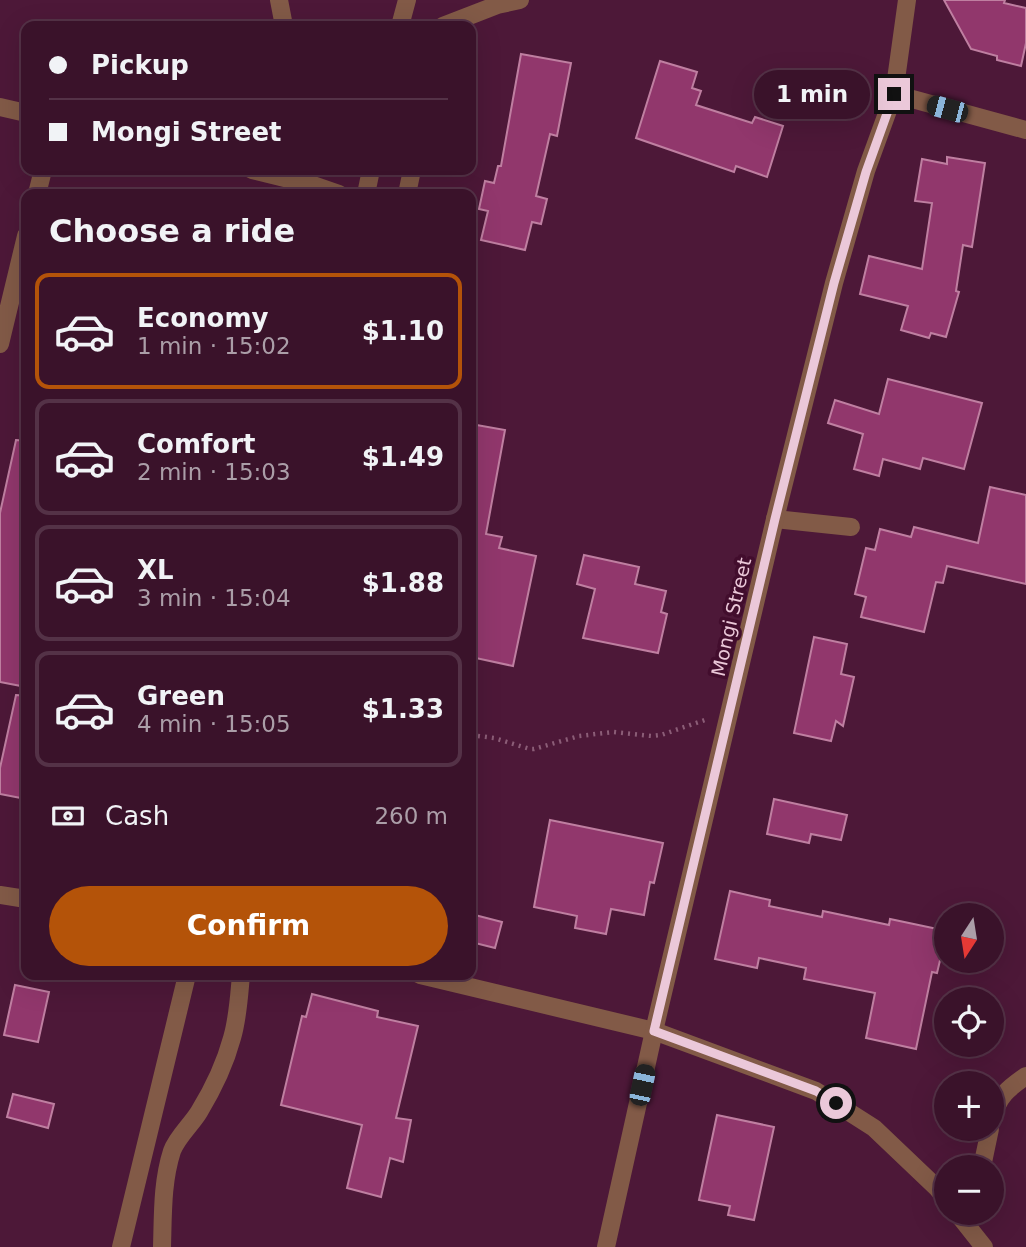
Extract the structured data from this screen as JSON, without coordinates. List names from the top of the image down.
{
  "streets": {
    "street": ["Mongi Street"]
  },
  "north": "bottom",
  "page": {
    "banner": ["Pickup", "Mongi Street"],
    "bubble": "1 min",
    "heading": "Choose a ride",
    "list": [
      {
        "name": "Economy",
        "note": "1 min · 15:02",
        "value": "$1.10"
      },
      {
        "name": "Comfort",
        "note": "2 min · 15:03",
        "value": "$1.49"
      },
      {
        "name": "XL",
        "note": "3 min · 15:04",
        "value": "$1.88"
      },
      {
        "name": "Green",
        "note": "4 min · 15:05",
        "value": "$1.33"
      }
    ],
    "pay": ["Cash", "260 m"],
    "buttons": "Confirm",
    "map_buttons": ["+", "−"]
  }
}
